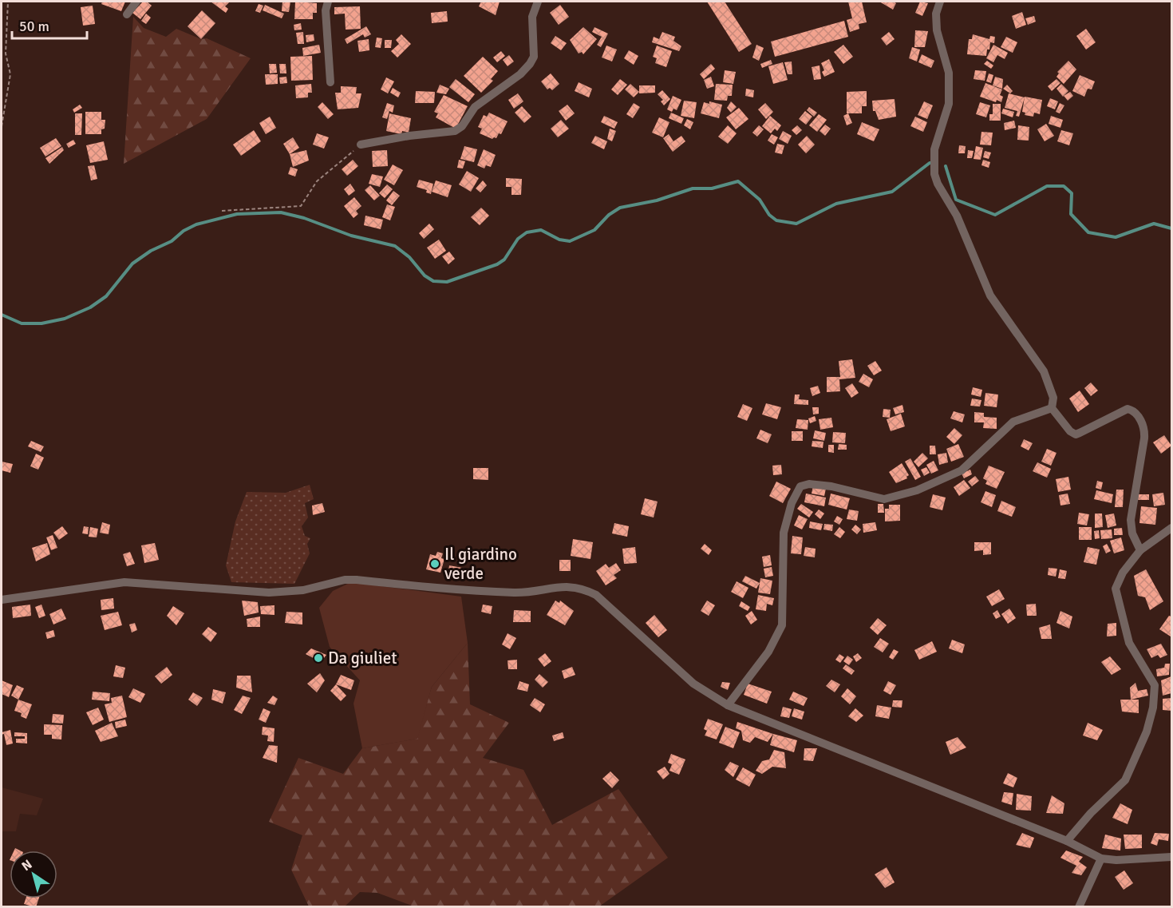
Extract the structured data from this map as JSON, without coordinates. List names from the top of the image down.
{
  "places": ["Il giardino verde", "Da giuliet"],
  "scale_bar": "50 m",
  "north": "top left"
}
